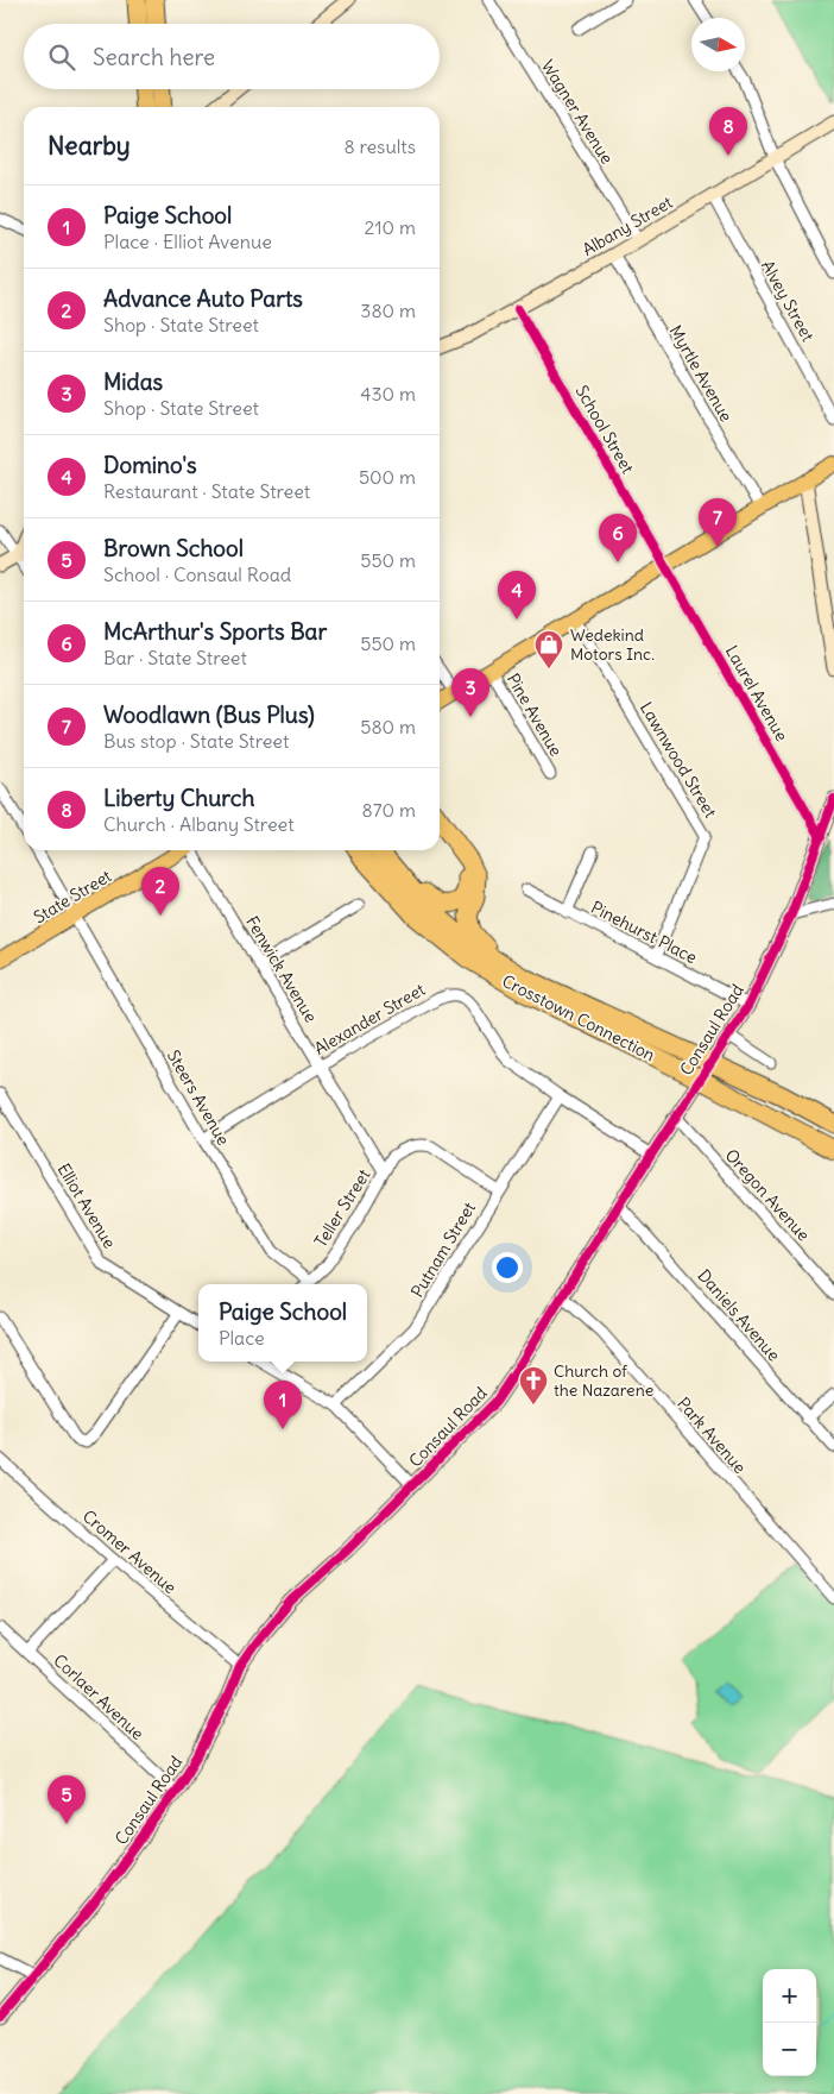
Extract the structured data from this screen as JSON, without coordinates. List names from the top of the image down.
{
  "streets": {
    "highway": ["Crosstown Connection"],
    "main road": ["State Street"],
    "street": [
      "Wagner Avenue",
      "Albany Street",
      "Alvey Street",
      "Myrtle Avenue",
      "School Street",
      "Laurel Avenue",
      "Pine Avenue",
      "Lawnwood Street",
      "Pinehurst Place",
      "Fenwick Avenue",
      "Alexander Street",
      "Consaul Road",
      "Steers Avenue",
      "Oregon Avenue",
      "Elliot Avenue",
      "Teller Street",
      "Putnam Street",
      "Daniels Avenue",
      "Park Avenue",
      "Cromer Avenue",
      "Corlaer Avenue"
    ]
  },
  "crossings": [
    ["Wagner Avenue", "Albany Street"],
    ["Albany Street", "Alvey Street"],
    ["Albany Street", "Myrtle Avenue"],
    ["Albany Street", "School Street"],
    ["School Street", "Laurel Avenue"],
    ["Laurel Avenue", "Consaul Road"],
    ["Lawnwood Street", "Pinehurst Place"],
    ["State Street", "Steers Avenue"],
    ["Pinehurst Place", "Consaul Road"],
    ["Fenwick Avenue", "Alexander Street"],
    ["Fenwick Avenue", "Teller Street"],
    ["Crosstown Connection", "Consaul Road"],
    ["Alexander Street", "Consaul Road"],
    ["Alexander Street", "Steers Avenue"],
    ["Alexander Street", "Putnam Street"],
    ["Consaul Road", "Oregon Avenue"],
    ["Consaul Road", "Daniels Avenue"],
    ["Consaul Road", "Park Avenue"],
    ["Consaul Road", "Cromer Avenue"],
    ["Consaul Road", "Corlaer Avenue"],
    ["Steers Avenue", "Teller Street"]
  ],
  "places": {
    "shop": ["Wedekind Motors Inc."],
    "church": ["Church of the Nazarene"]
  },
  "north": "right",
  "page": {
    "search": "Search here",
    "pins": [
      "8",
      "7",
      "6",
      "4",
      "3",
      "2",
      "1",
      "5"
    ],
    "heading": ["Nearby", "8 results"],
    "list": [
      {
        "mark": "1",
        "name": "Paige School",
        "note": "Place · Elliot Avenue",
        "value": "210 m"
      },
      {
        "mark": "2",
        "name": "Advance Auto Parts",
        "note": "Shop · State Street",
        "value": "380 m"
      },
      {
        "mark": "3",
        "name": "Midas",
        "note": "Shop · State Street",
        "value": "430 m"
      },
      {
        "mark": "4",
        "name": "Domino's",
        "note": "Restaurant · State Street",
        "value": "500 m"
      },
      {
        "mark": "5",
        "name": "Brown School",
        "note": "School · Consaul Road",
        "value": "550 m"
      },
      {
        "mark": "6",
        "name": "McArthur's Sports Bar",
        "note": "Bar · State Street",
        "value": "550 m"
      },
      {
        "mark": "7",
        "name": "Woodlawn (Bus Plus)",
        "note": "Bus stop · State Street",
        "value": "580 m"
      },
      {
        "mark": "8",
        "name": "Liberty Church",
        "note": "Church · Albany Street",
        "value": "870 m"
      }
    ],
    "popup": ["Paige School", "Place"],
    "map_buttons": ["+", "−"]
  }
}
